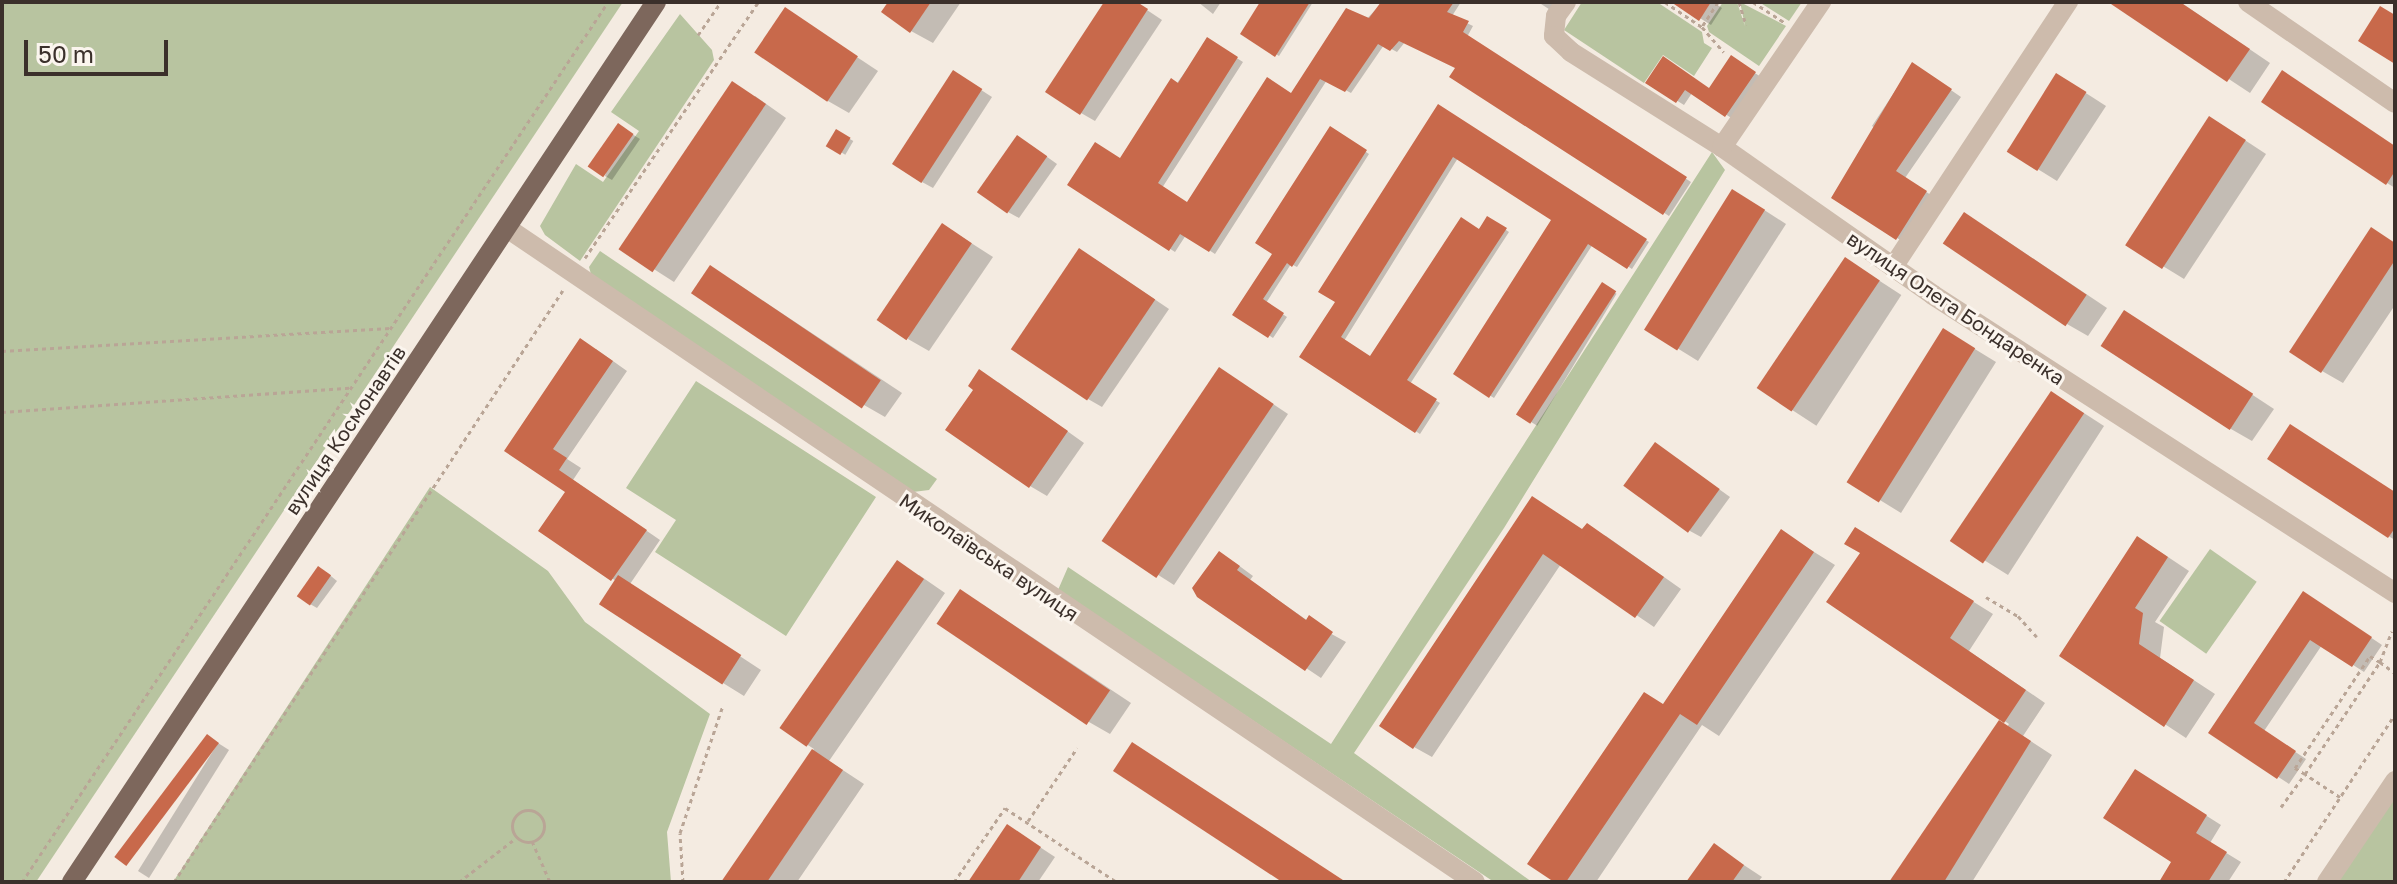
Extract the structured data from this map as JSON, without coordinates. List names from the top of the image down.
{
  "streets": {
    "main road": ["вулиця Космонавтів"],
    "street": ["вулиця Олега Бондаренка", "Миколаївська вулиця"]
  },
  "crossings": [
    ["вулиця Космонавтів", "Миколаївська вулиця"]
  ],
  "scale_bar": "50 m"
}
